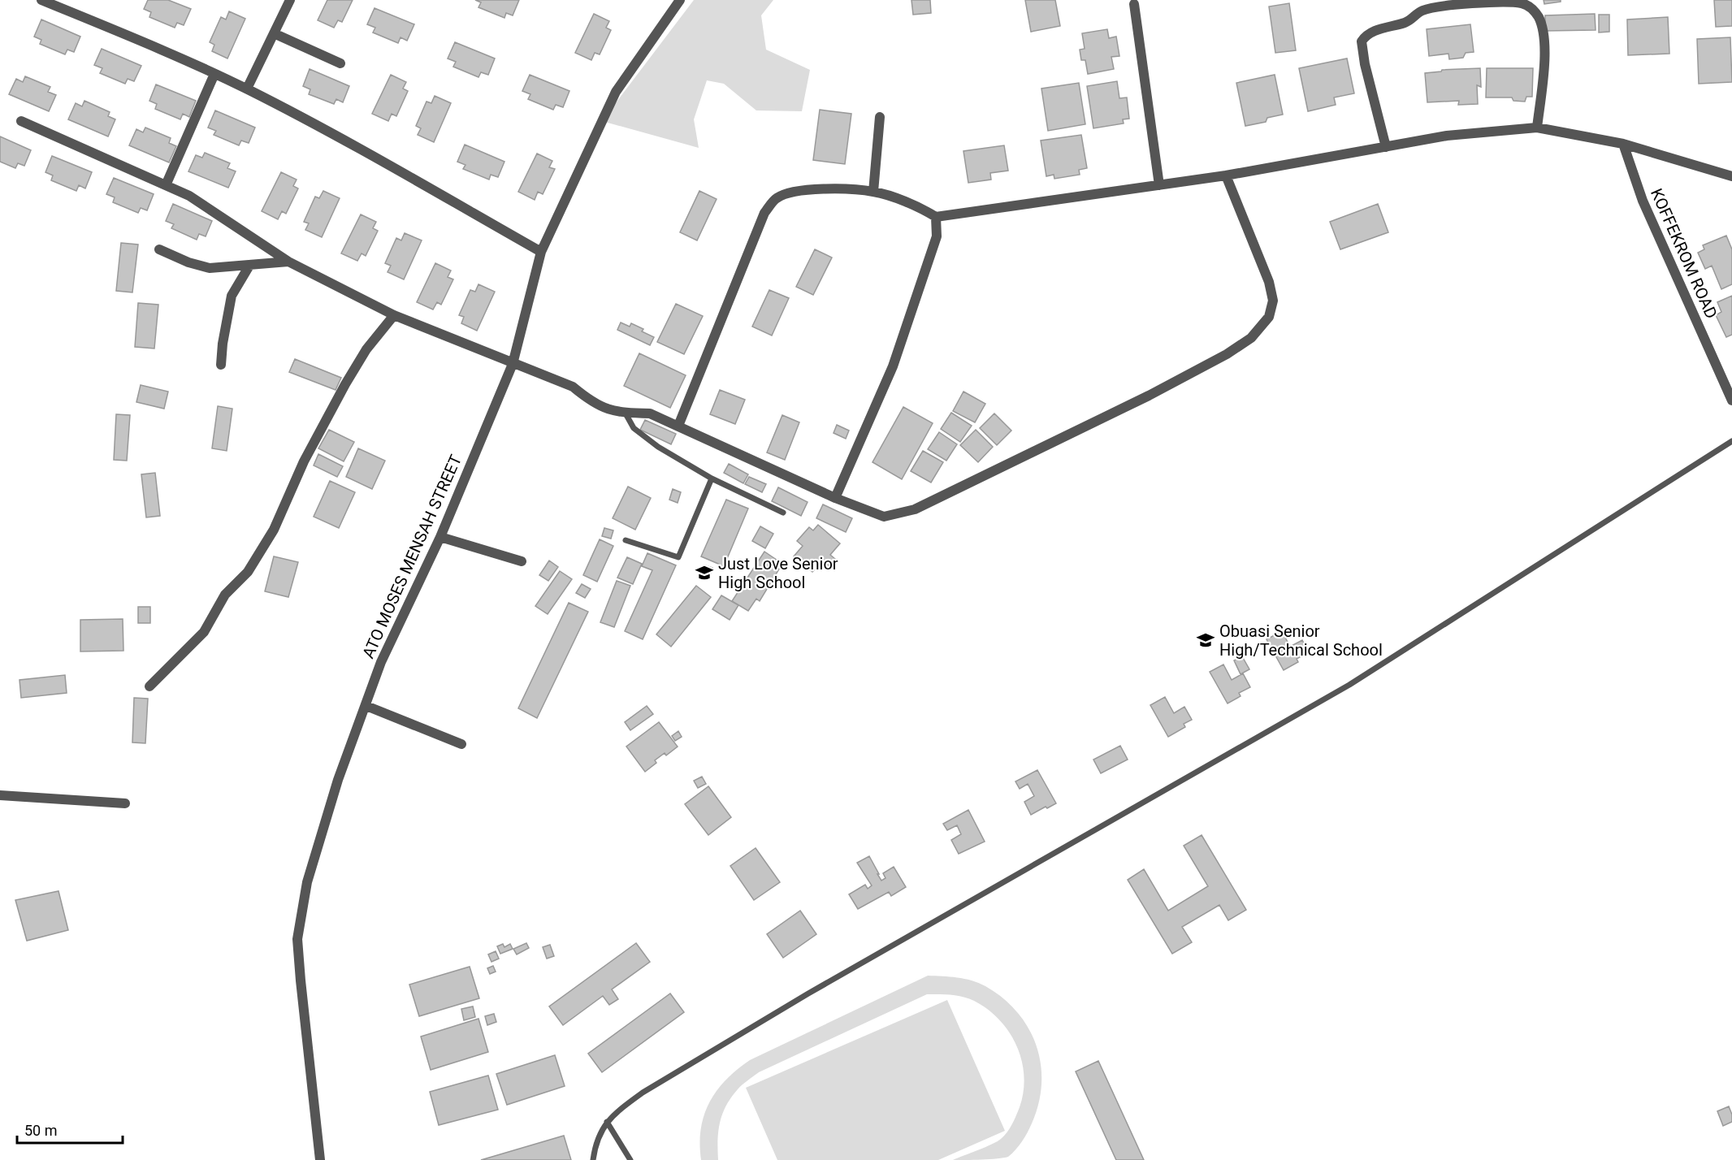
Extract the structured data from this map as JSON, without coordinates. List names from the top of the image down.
{
  "streets": {
    "street": ["KOFFEKROM ROAD", "ATO MOSES MENSAH STREET"]
  },
  "places": {
    "school or university": ["Just Love Senior High School", "Obuasi Senior High/Technical School"]
  },
  "scale_bar": "50 m"
}
